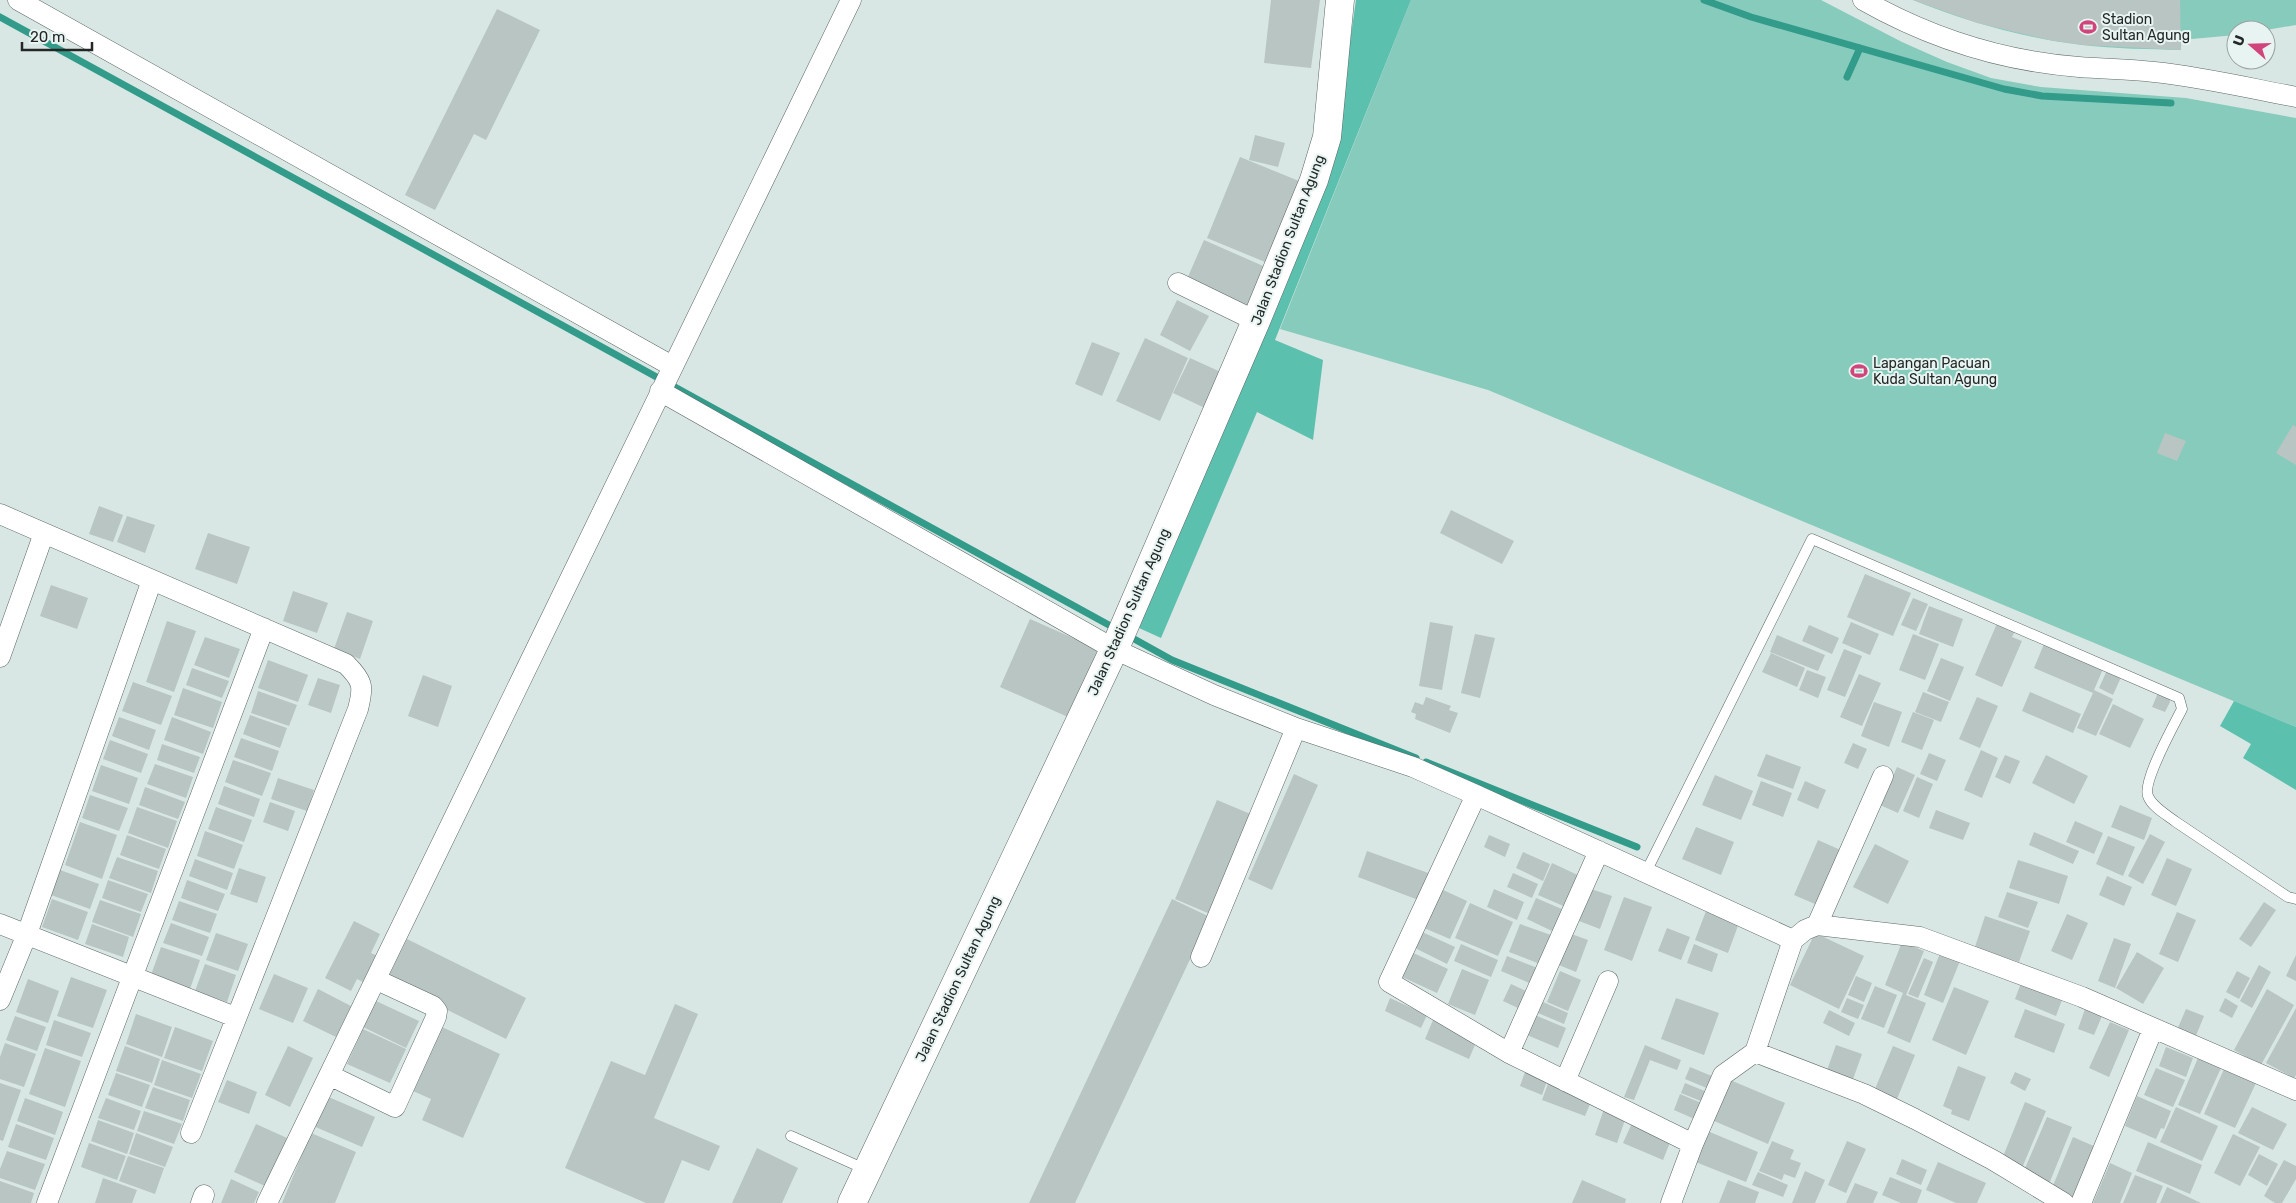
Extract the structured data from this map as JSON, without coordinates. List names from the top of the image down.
{
  "streets": {
    "main road": ["Jalan Stadion Sultan Agung"]
  },
  "places": {
    "sports": ["Stadion Sultan Agung", "Lapangan Pacuan Kuda Sultan Agung"]
  },
  "scale_bar": "20 m",
  "north": "left"
}
